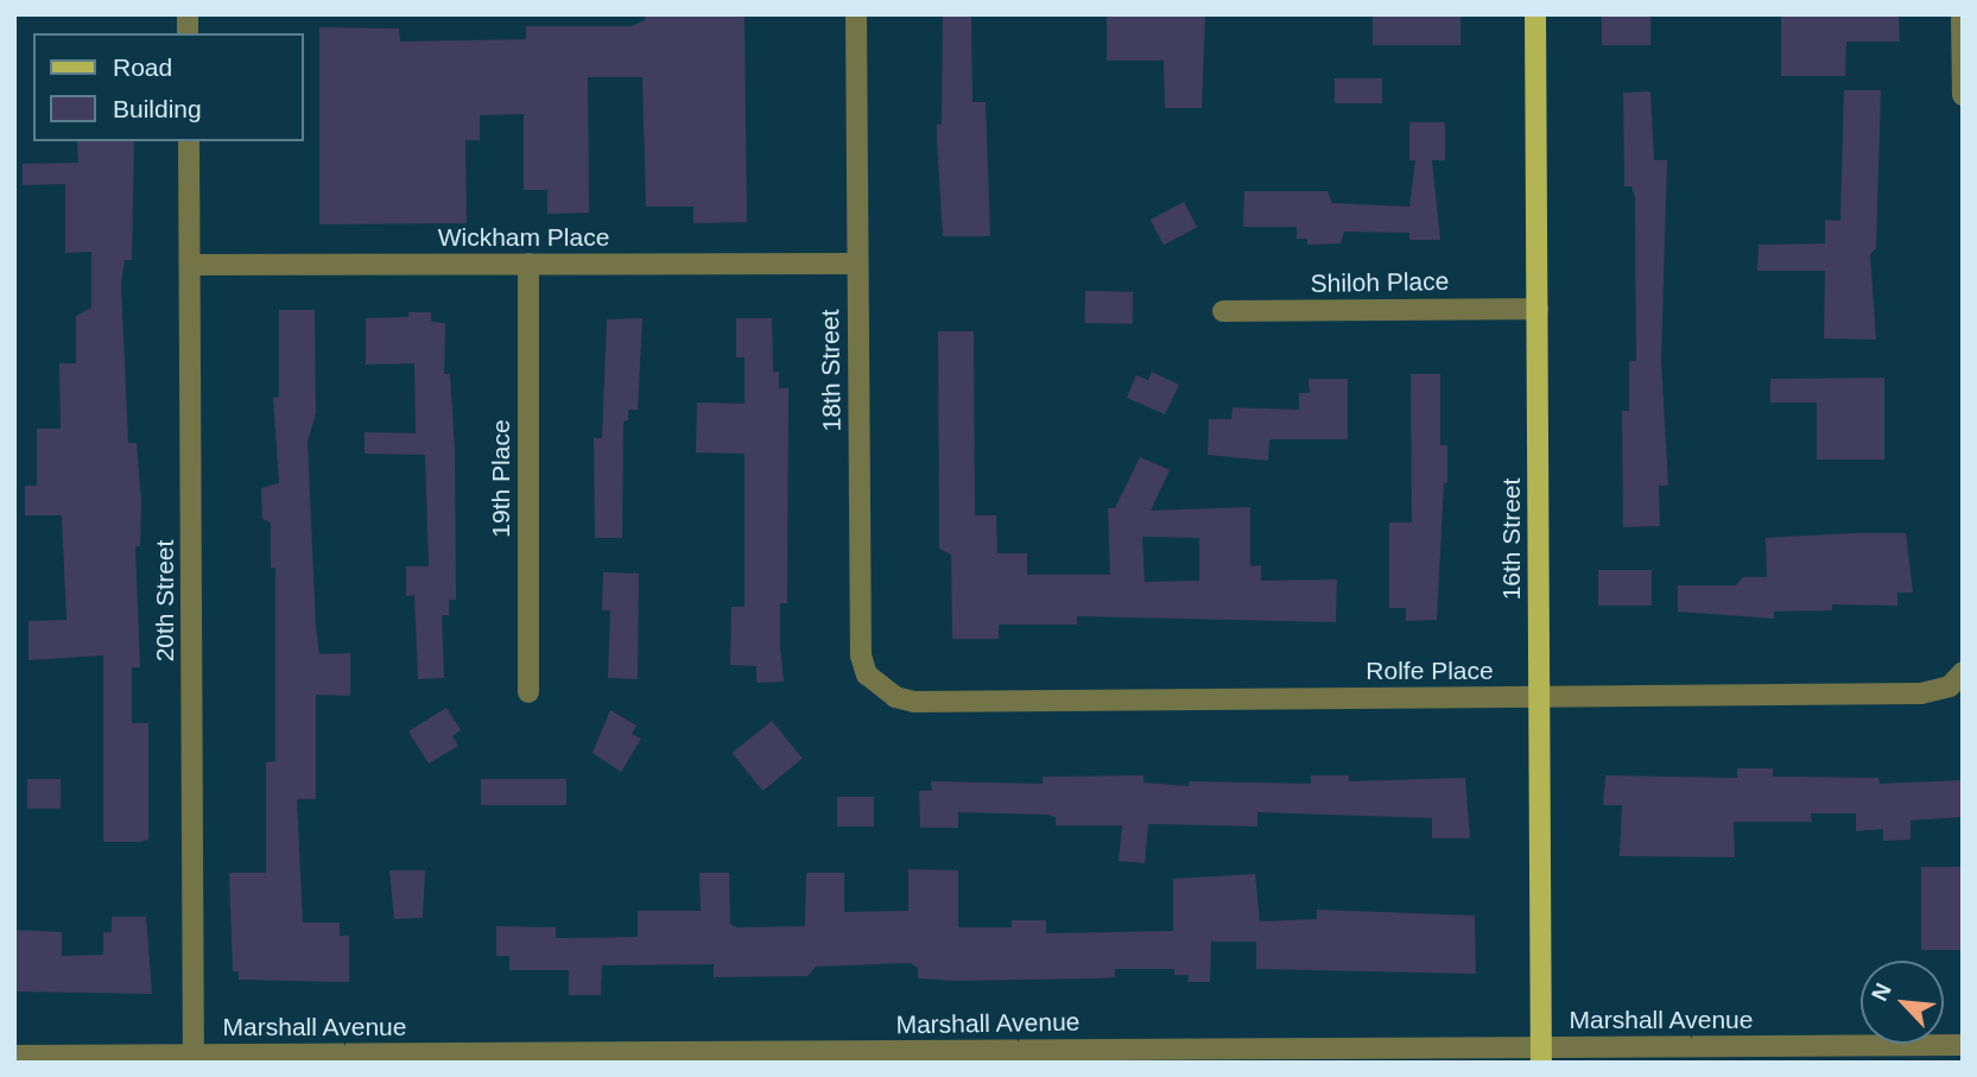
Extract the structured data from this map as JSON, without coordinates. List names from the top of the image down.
{
  "streets": {
    "main road": ["16th Street"],
    "street": [
      "Wickham Place",
      "Shiloh Place",
      "18th Street",
      "19th Place",
      "20th Street",
      "Rolfe Place",
      "Marshall Avenue"
    ]
  },
  "crossings": [
    ["Wickham Place", "18th Street"],
    ["Wickham Place", "19th Place"],
    ["Wickham Place", "20th Street"],
    ["Shiloh Place", "16th Street"],
    ["18th Street", "Rolfe Place"],
    ["16th Street", "Rolfe Place"],
    ["16th Street", "Marshall Avenue"],
    ["20th Street", "Marshall Avenue"]
  ],
  "legend": ["Road", "Building"],
  "north": "top left"
}
